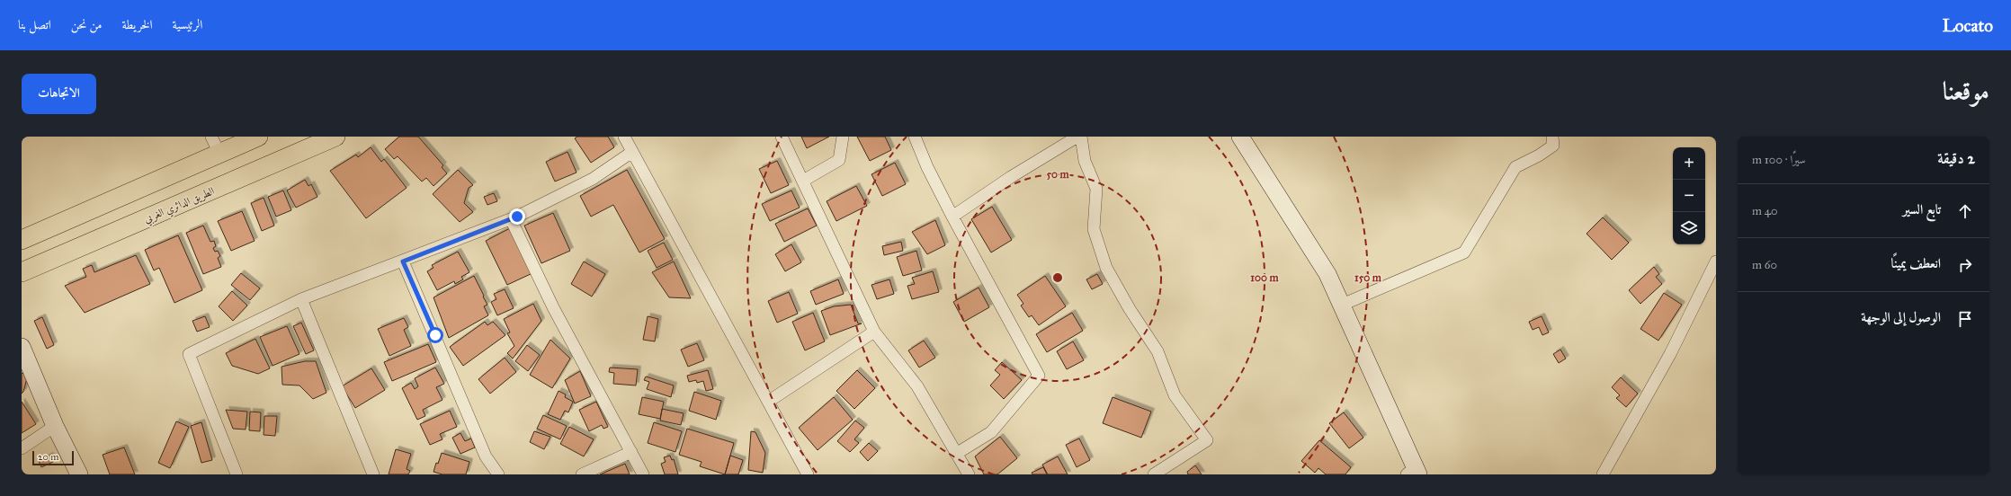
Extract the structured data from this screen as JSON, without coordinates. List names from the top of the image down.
{
  "streets": {
    "main road": ["الطريق الدائري الغربي"]
  },
  "scale_bar": "20 m",
  "page": {
    "header": "Locato",
    "nav": [
      "الرئيسية",
      "الخريطة",
      "من نحن",
      "اتصل بنا"
    ],
    "title": "موقعنا",
    "buttons": "الاتجاهات",
    "heading": ["2 دقيقة", "سيرًا · 100 m"],
    "map_buttons": ["+", "−"],
    "list": [
      ["تابع السير", "40 m"],
      ["انعطف يمينًا", "60 m"],
      "الوصول إلى الوجهة"
    ],
    "scale": "20 m"
  },
  "rings": ["50 m", "100 m", "150 m"]
}
